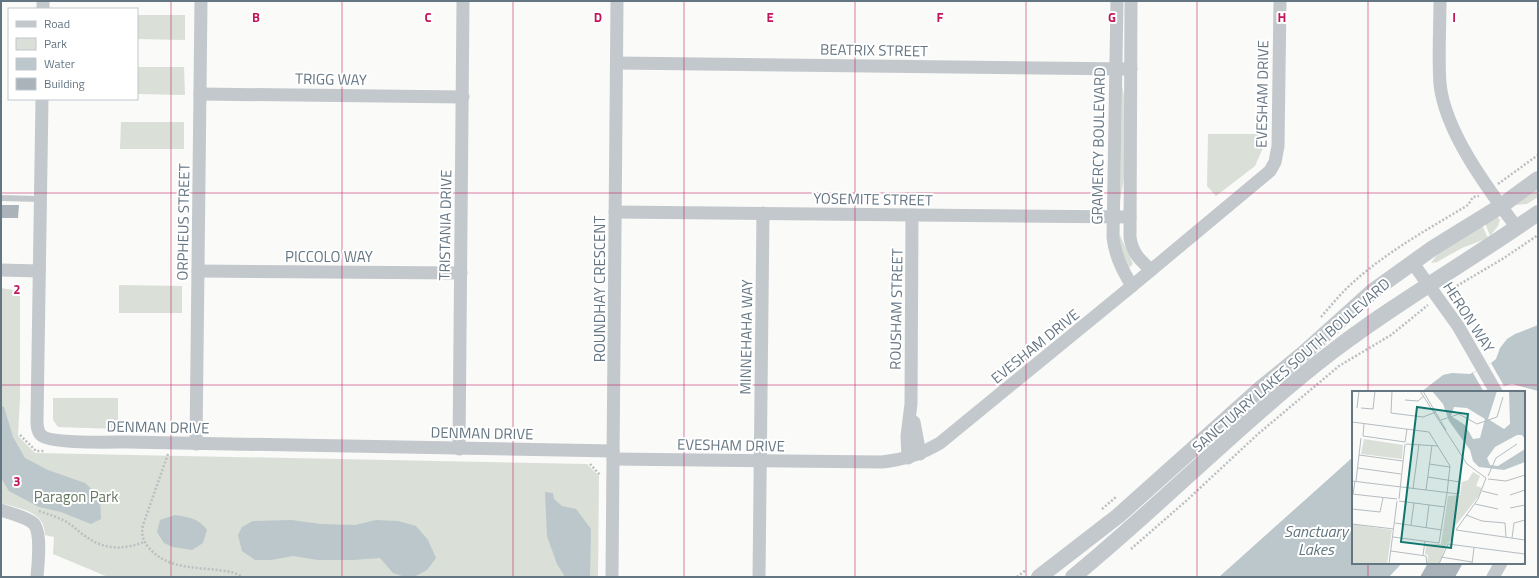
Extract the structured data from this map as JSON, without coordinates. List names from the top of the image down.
{
  "streets": {
    "street": [
      "BEATRIX STREET",
      "TRIGG WAY",
      "EVESHAM DRIVE",
      "GRAMERCY BOULEVARD",
      "YOSEMITE STREET",
      "ORPHEUS STREET",
      "TRISTANIA DRIVE",
      "PICCOLO WAY",
      "ROUNDHAY CRESCENT",
      "ROUSHAM STREET",
      "HERON WAY",
      "MINNEHAHA WAY",
      "SANCTUARY LAKES SOUTH BOULEVARD",
      "DENMAN DRIVE"
    ]
  },
  "crossings": [
    ["BEATRIX STREET", "GRAMERCY BOULEVARD"],
    ["BEATRIX STREET", "ROUNDHAY CRESCENT"],
    ["TRIGG WAY", "ORPHEUS STREET"],
    ["TRIGG WAY", "TRISTANIA DRIVE"],
    ["EVESHAM DRIVE", "GRAMERCY BOULEVARD"],
    ["EVESHAM DRIVE", "ROUNDHAY CRESCENT"],
    ["EVESHAM DRIVE", "ROUSHAM STREET"],
    ["EVESHAM DRIVE", "MINNEHAHA WAY"],
    ["EVESHAM DRIVE", "DENMAN DRIVE"],
    ["GRAMERCY BOULEVARD", "YOSEMITE STREET"],
    ["YOSEMITE STREET", "ROUNDHAY CRESCENT"],
    ["YOSEMITE STREET", "ROUSHAM STREET"],
    ["YOSEMITE STREET", "MINNEHAHA WAY"],
    ["ORPHEUS STREET", "PICCOLO WAY"],
    ["ORPHEUS STREET", "DENMAN DRIVE"],
    ["TRISTANIA DRIVE", "PICCOLO WAY"],
    ["TRISTANIA DRIVE", "DENMAN DRIVE"],
    ["ROUNDHAY CRESCENT", "DENMAN DRIVE"],
    ["HERON WAY", "SANCTUARY LAKES SOUTH BOULEVARD"]
  ],
  "water": ["Sanctuary Lakes"],
  "parks": ["Paragon Park"],
  "legend": [
    "Road",
    "Park",
    "Water",
    "Building"
  ],
  "grid": {
    "columns": [
      "B",
      "C",
      "D",
      "E",
      "F",
      "G",
      "H",
      "I"
    ],
    "rows": ["2", "3"]
  }
}
